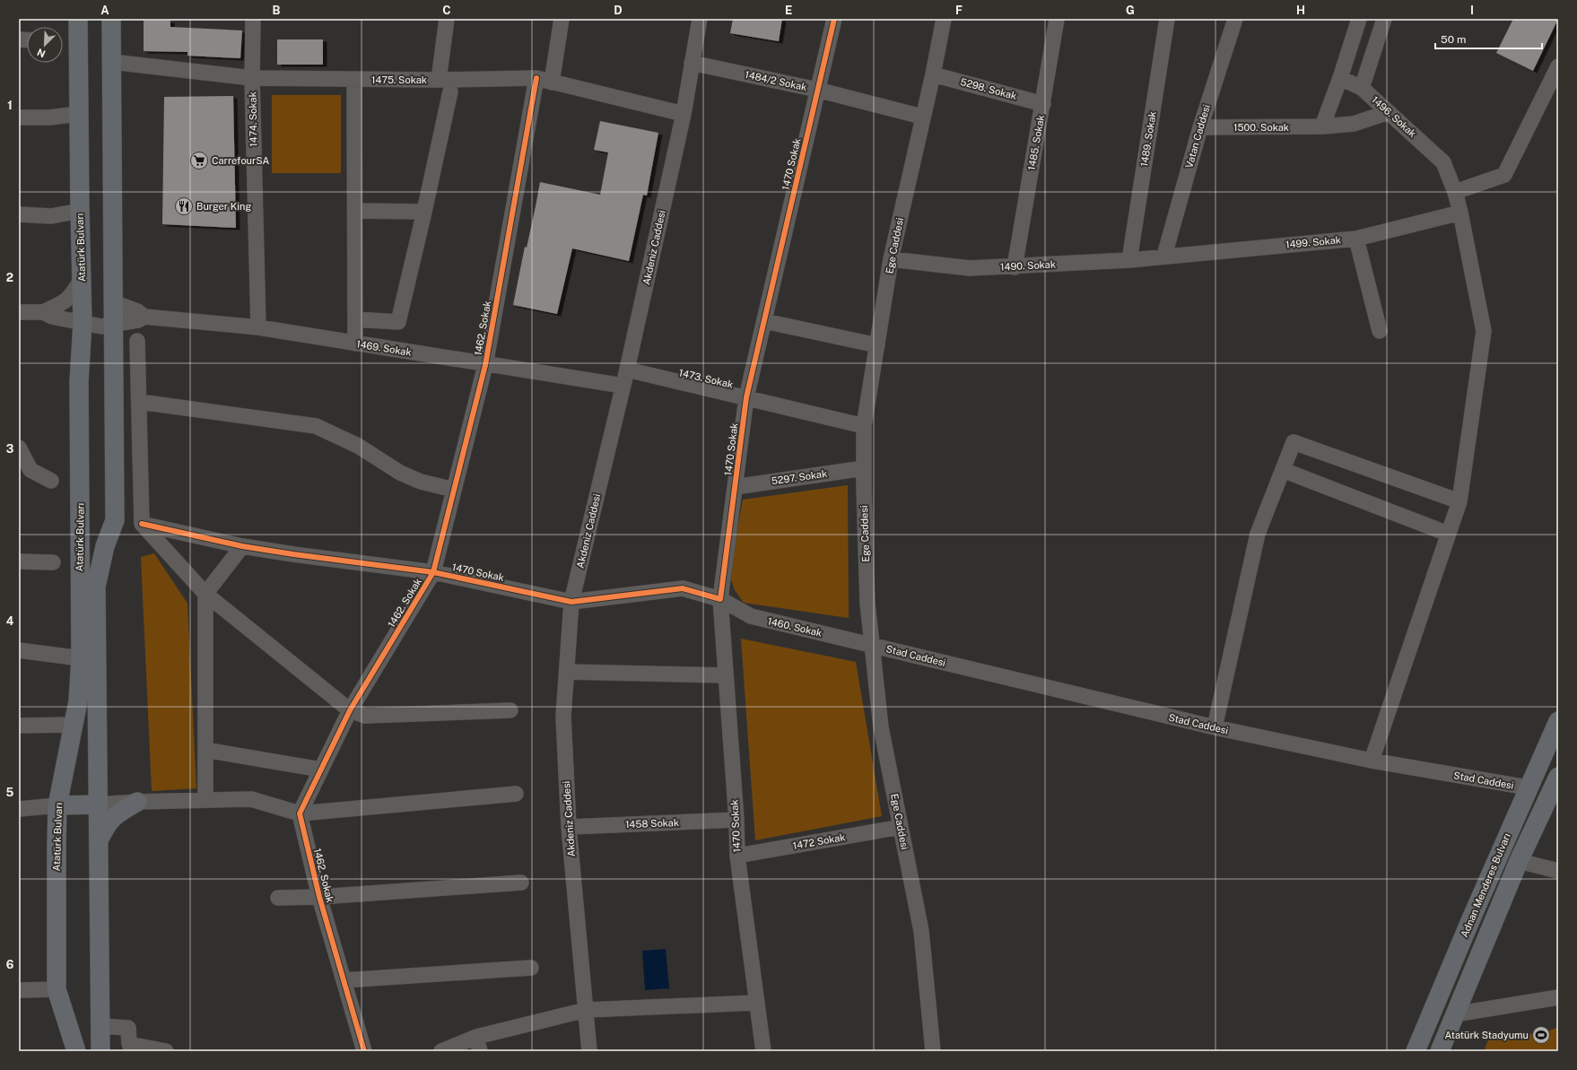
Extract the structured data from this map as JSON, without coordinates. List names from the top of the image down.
{
  "streets": {
    "main road": ["Atatürk Bulvarı", "Adnan Menderes Bulvarı"],
    "street": [
      "1475. Sokak",
      "1484/2 Sokak",
      "5298. Sokak",
      "1496. Sokak",
      "1474. Sokak",
      "1500. Sokak",
      "Vatan Caddesi",
      "1489. Sokak",
      "1485. Sokak",
      "1470 Sokak",
      "1499. Sokak",
      "Ege Caddesi",
      "Akdeniz Caddesi",
      "1490. Sokak",
      "1462. Sokak",
      "1469. Sokak",
      "1473. Sokak",
      "5297. Sokak",
      "1460. Sokak",
      "Stad Caddesi",
      "1458 Sokak",
      "1472 Sokak"
    ]
  },
  "crossings": [
    ["1475. Sokak", "1474. Sokak"],
    ["1475. Sokak", "Atatürk Bulvarı"],
    ["1475. Sokak", "Akdeniz Caddesi"],
    ["1475. Sokak", "1462. Sokak"],
    ["1484/2 Sokak", "1470 Sokak"],
    ["1484/2 Sokak", "Ege Caddesi"],
    ["1484/2 Sokak", "Akdeniz Caddesi"],
    ["5298. Sokak", "1485. Sokak"],
    ["5298. Sokak", "Ege Caddesi"],
    ["1496. Sokak", "1500. Sokak"],
    ["1474. Sokak", "1469. Sokak"],
    ["1500. Sokak", "Vatan Caddesi"],
    ["Vatan Caddesi", "1499. Sokak"],
    ["Vatan Caddesi", "1490. Sokak"],
    ["1489. Sokak", "1490. Sokak"],
    ["1485. Sokak", "1490. Sokak"],
    ["1470 Sokak", "Akdeniz Caddesi"],
    ["1470 Sokak", "1462. Sokak"],
    ["1470 Sokak", "1473. Sokak"],
    ["1470 Sokak", "5297. Sokak"],
    ["1470 Sokak", "1460. Sokak"],
    ["1470 Sokak", "1458 Sokak"],
    ["1470 Sokak", "1472 Sokak"],
    ["1499. Sokak", "1490. Sokak"],
    ["Ege Caddesi", "1490. Sokak"],
    ["Ege Caddesi", "1473. Sokak"],
    ["Ege Caddesi", "5297. Sokak"],
    ["Ege Caddesi", "1460. Sokak"],
    ["Ege Caddesi", "Stad Caddesi"],
    ["Ege Caddesi", "1472 Sokak"],
    ["Atatürk Bulvarı", "1469. Sokak"],
    ["Akdeniz Caddesi", "1469. Sokak"],
    ["Akdeniz Caddesi", "1473. Sokak"],
    ["Akdeniz Caddesi", "1458 Sokak"],
    ["1462. Sokak", "1469. Sokak"],
    ["1460. Sokak", "Stad Caddesi"],
    ["Stad Caddesi", "Adnan Menderes Bulvarı"]
  ],
  "places": {
    "supermarket": ["CarrefourSA"],
    "restaurant": ["Burger King"],
    "sports": ["Atatürk Stadyumu"]
  },
  "scale_bar": "50 m",
  "north": "bottom left",
  "grid": {
    "columns": [
      "A",
      "B",
      "C",
      "D",
      "E",
      "F",
      "G",
      "H",
      "I"
    ],
    "rows": [
      "1",
      "2",
      "3",
      "4",
      "5",
      "6"
    ]
  }
}
